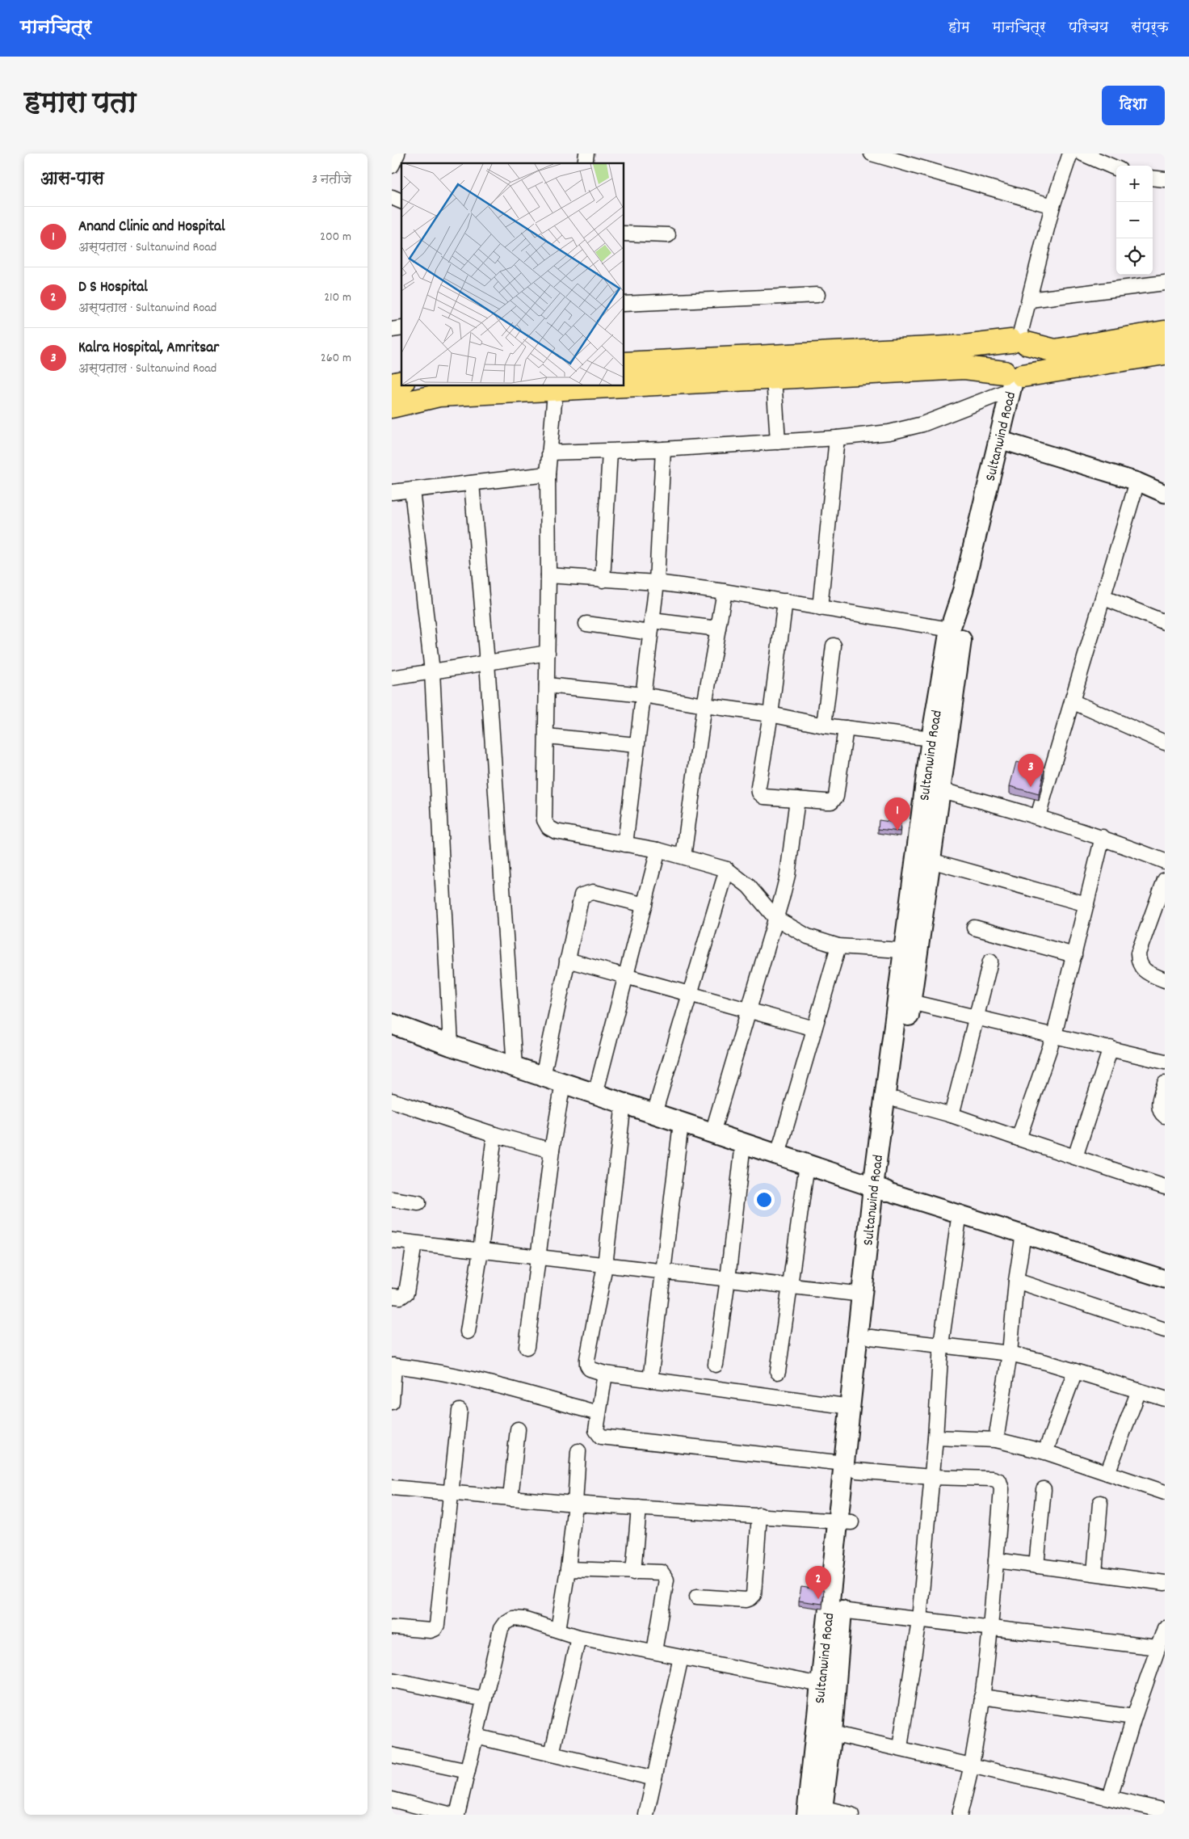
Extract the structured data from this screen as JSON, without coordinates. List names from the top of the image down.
{
  "streets": {
    "main road": ["Sultanwind Road"]
  },
  "page": {
    "header": "मानचित्र",
    "nav": [
      "होम",
      "मानचित्र",
      "परिचय",
      "संपर्क"
    ],
    "title": "हमारा पता",
    "buttons": "दिशा",
    "heading": ["आस-पास", "3 नतीजे"],
    "map_buttons": ["+", "−"],
    "list": [
      {
        "mark": "1",
        "name": "Anand Clinic and Hospital",
        "note": "अस्पताल · Sultanwind Road",
        "value": "200 m"
      },
      {
        "mark": "2",
        "name": "D S Hospital",
        "note": "अस्पताल · Sultanwind Road",
        "value": "210 m"
      },
      {
        "mark": "3",
        "name": "Kalra Hospital, Amritsar",
        "note": "अस्पताल · Sultanwind Road",
        "value": "260 m"
      }
    ],
    "pins": ["3", "1", "2"]
  }
}
